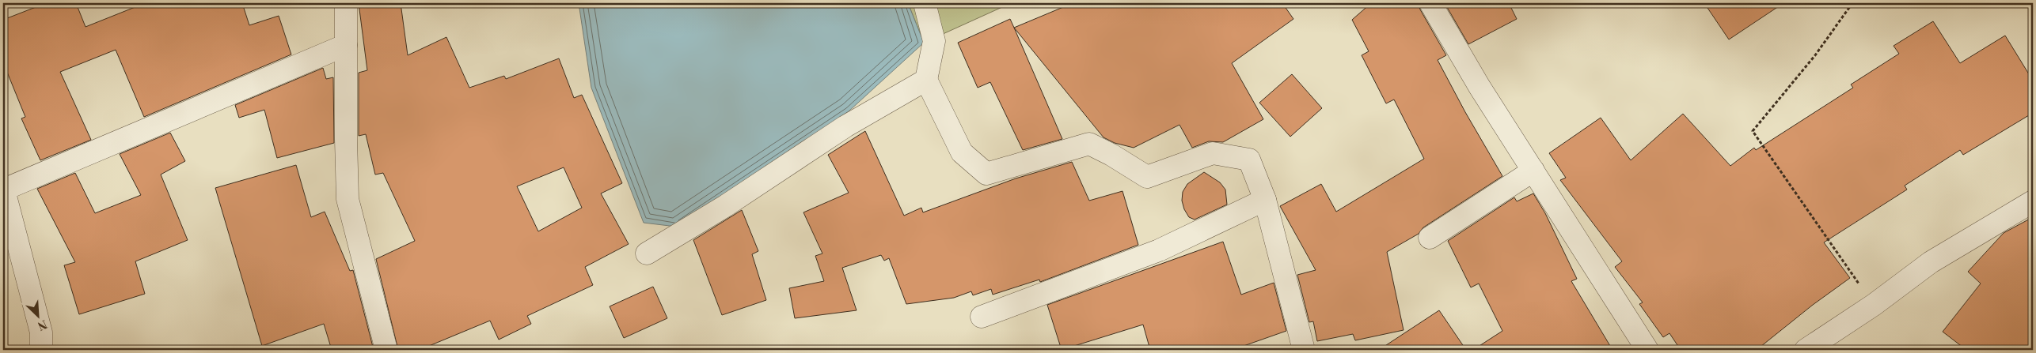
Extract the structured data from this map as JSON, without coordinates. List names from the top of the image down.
{
  "north": "bottom right"
}
